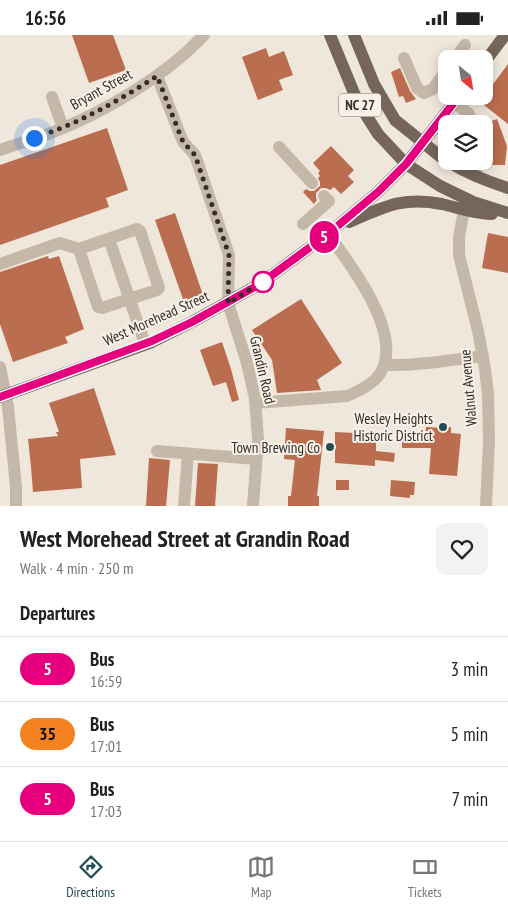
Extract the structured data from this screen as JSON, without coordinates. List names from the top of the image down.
{
  "streets": {
    "main road": ["NC 27", "West Morehead Street"],
    "street": ["Bryant Street", "Grandin Road", "Walnut Avenue"]
  },
  "crossings": [
    ["Bryant Street", "Grandin Road"],
    ["NC 27", "West Morehead Street"],
    ["West Morehead Street", "Grandin Road"]
  ],
  "places": ["Wesley Heights Historic District", "Town Brewing Co"],
  "lines": ["bus line 5"],
  "north": "bottom right",
  "page": {
    "status": "16:56",
    "on_map": "5",
    "heading": [
      ["West Morehead Street at Grandin Road", "Walk · 4 min · 250 m"],
      "Departures"
    ],
    "list": [
      {
        "mark": "5",
        "name": "Bus",
        "note": "16:59",
        "value": "3 min"
      },
      {
        "mark": "35",
        "name": "Bus",
        "note": "17:01",
        "value": "5 min"
      },
      {
        "mark": "5",
        "name": "Bus",
        "note": "17:03",
        "value": "7 min"
      }
    ],
    "tabs": ["Directions", "Map", "Tickets"]
  }
}
